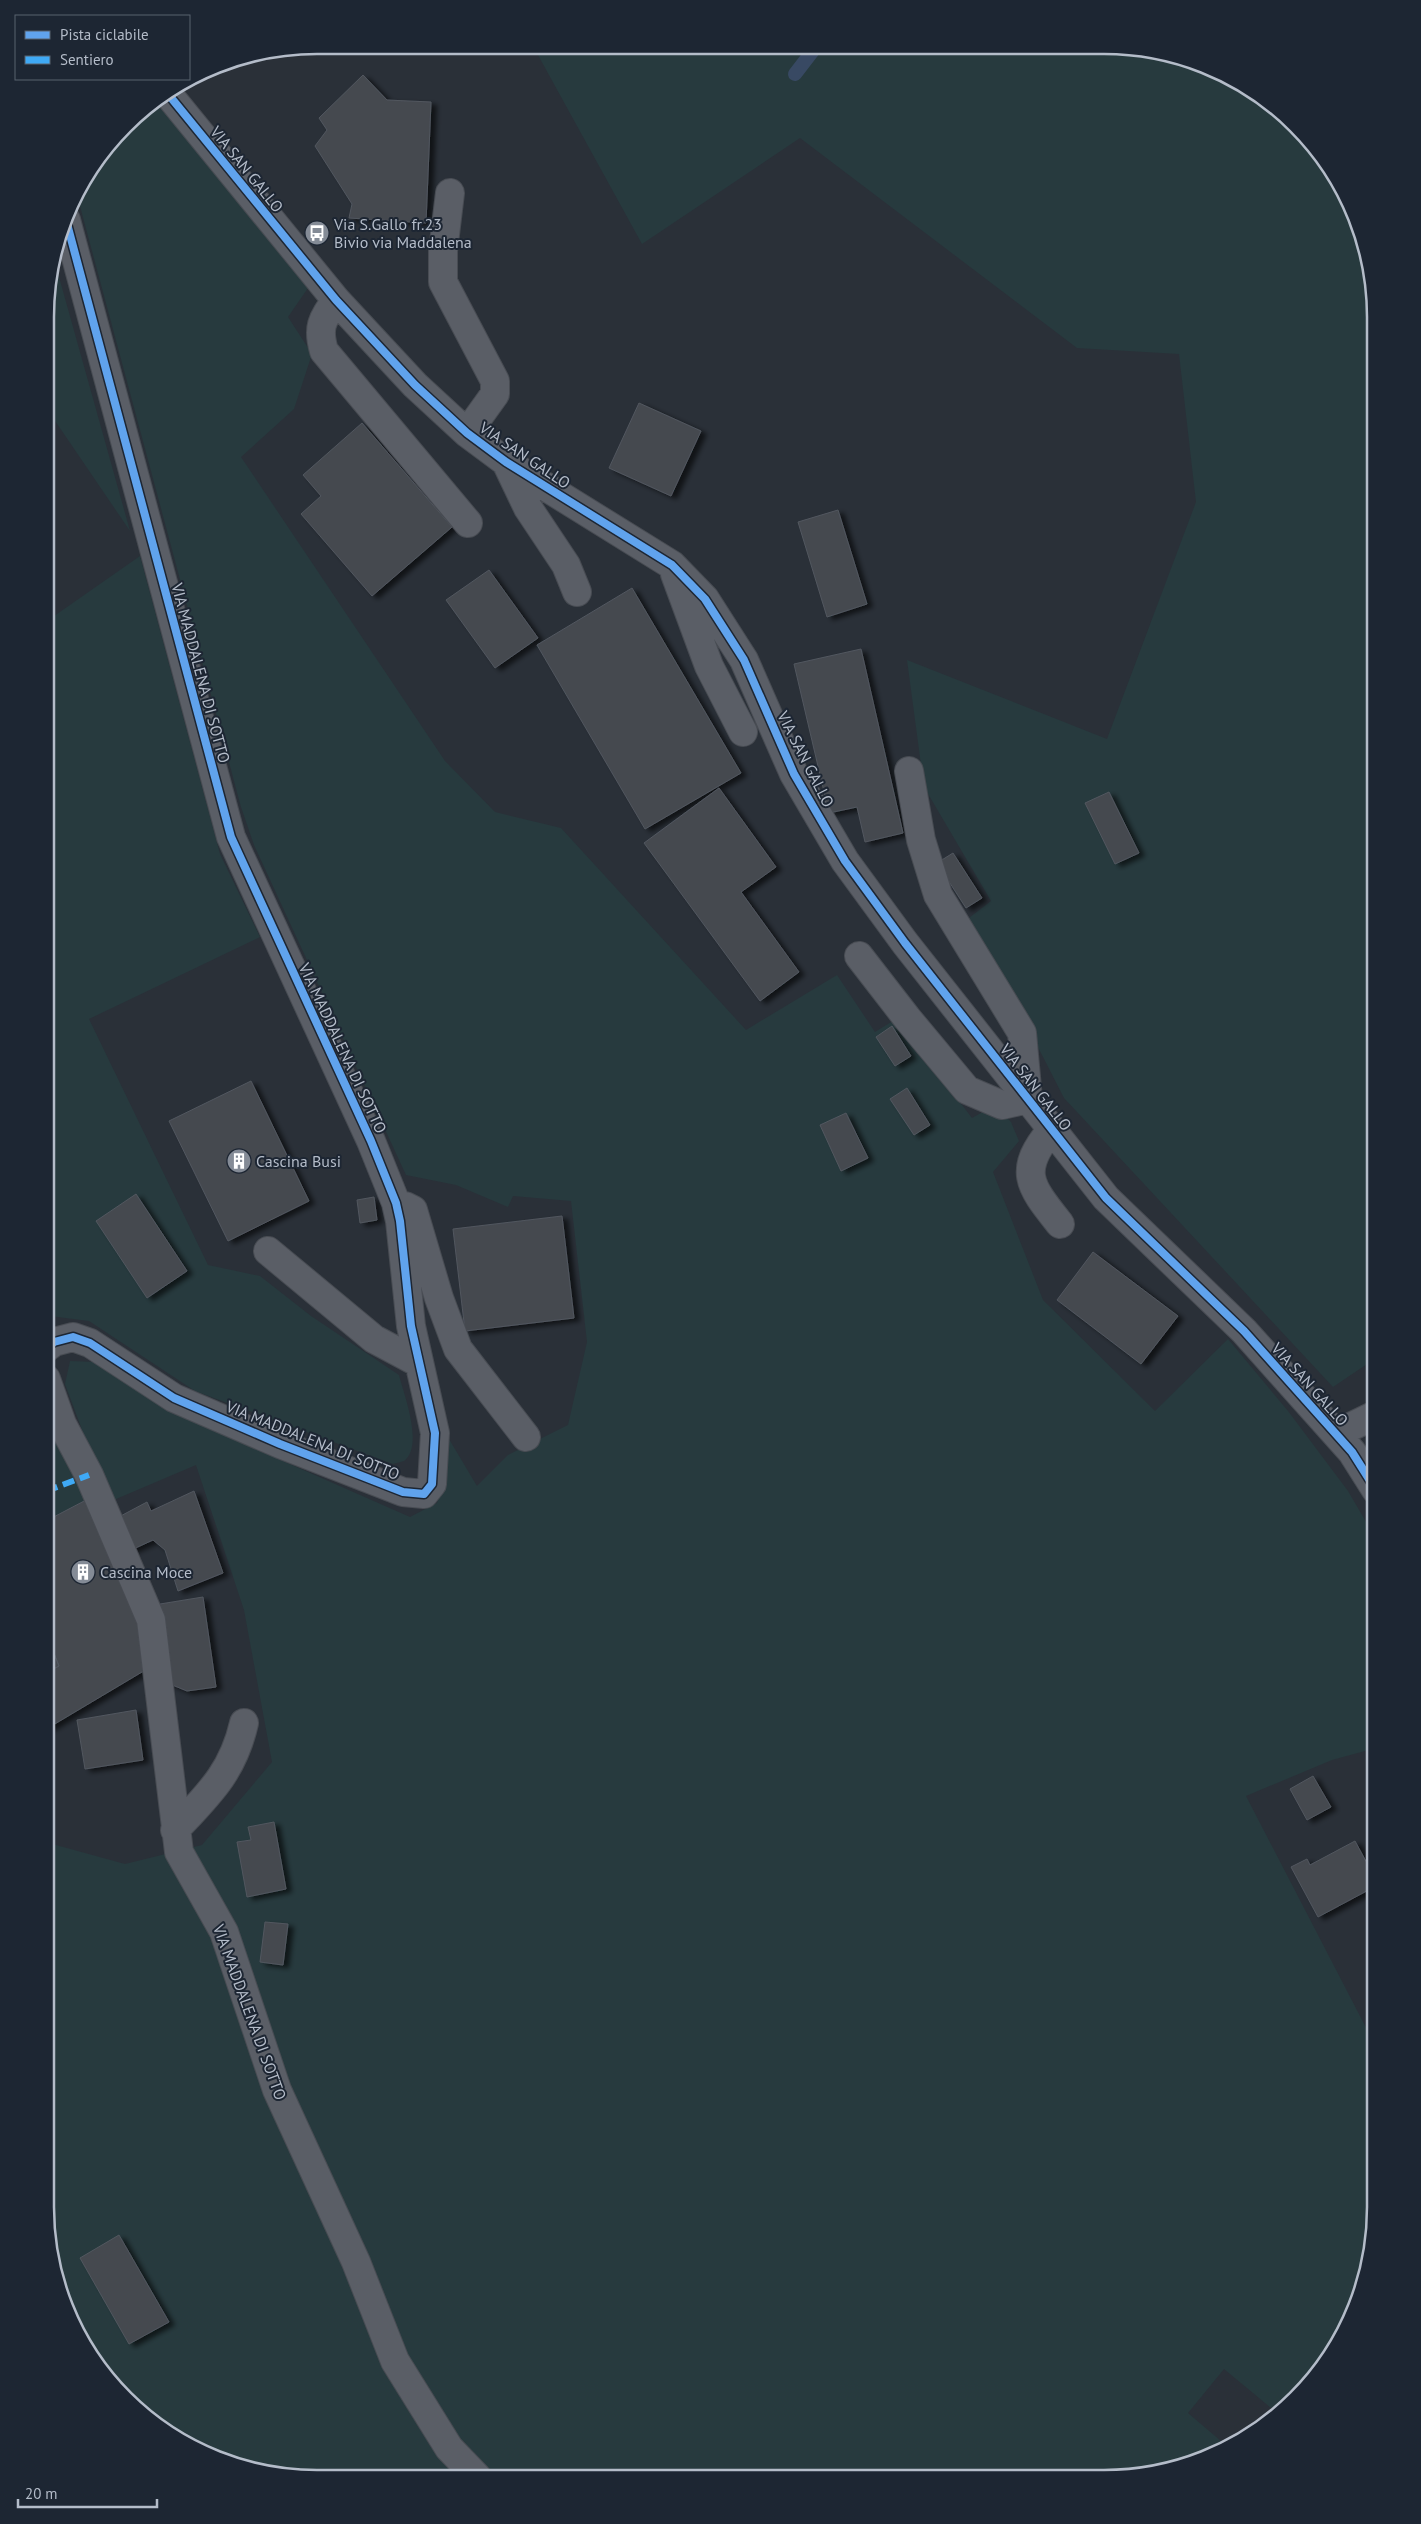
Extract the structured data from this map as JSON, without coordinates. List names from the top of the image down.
{
  "streets": {
    "street": ["VIA SAN GALLO", "VIA MADDALENA DI SOTTO"]
  },
  "places": {
    "bus stop": ["Via S.Gallo fr.23 Bivio via Maddalena"],
    "building": ["Cascina Busi", "Cascina Moce"]
  },
  "legend": ["Pista ciclabile", "Sentiero"],
  "scale_bar": "20 m"
}
